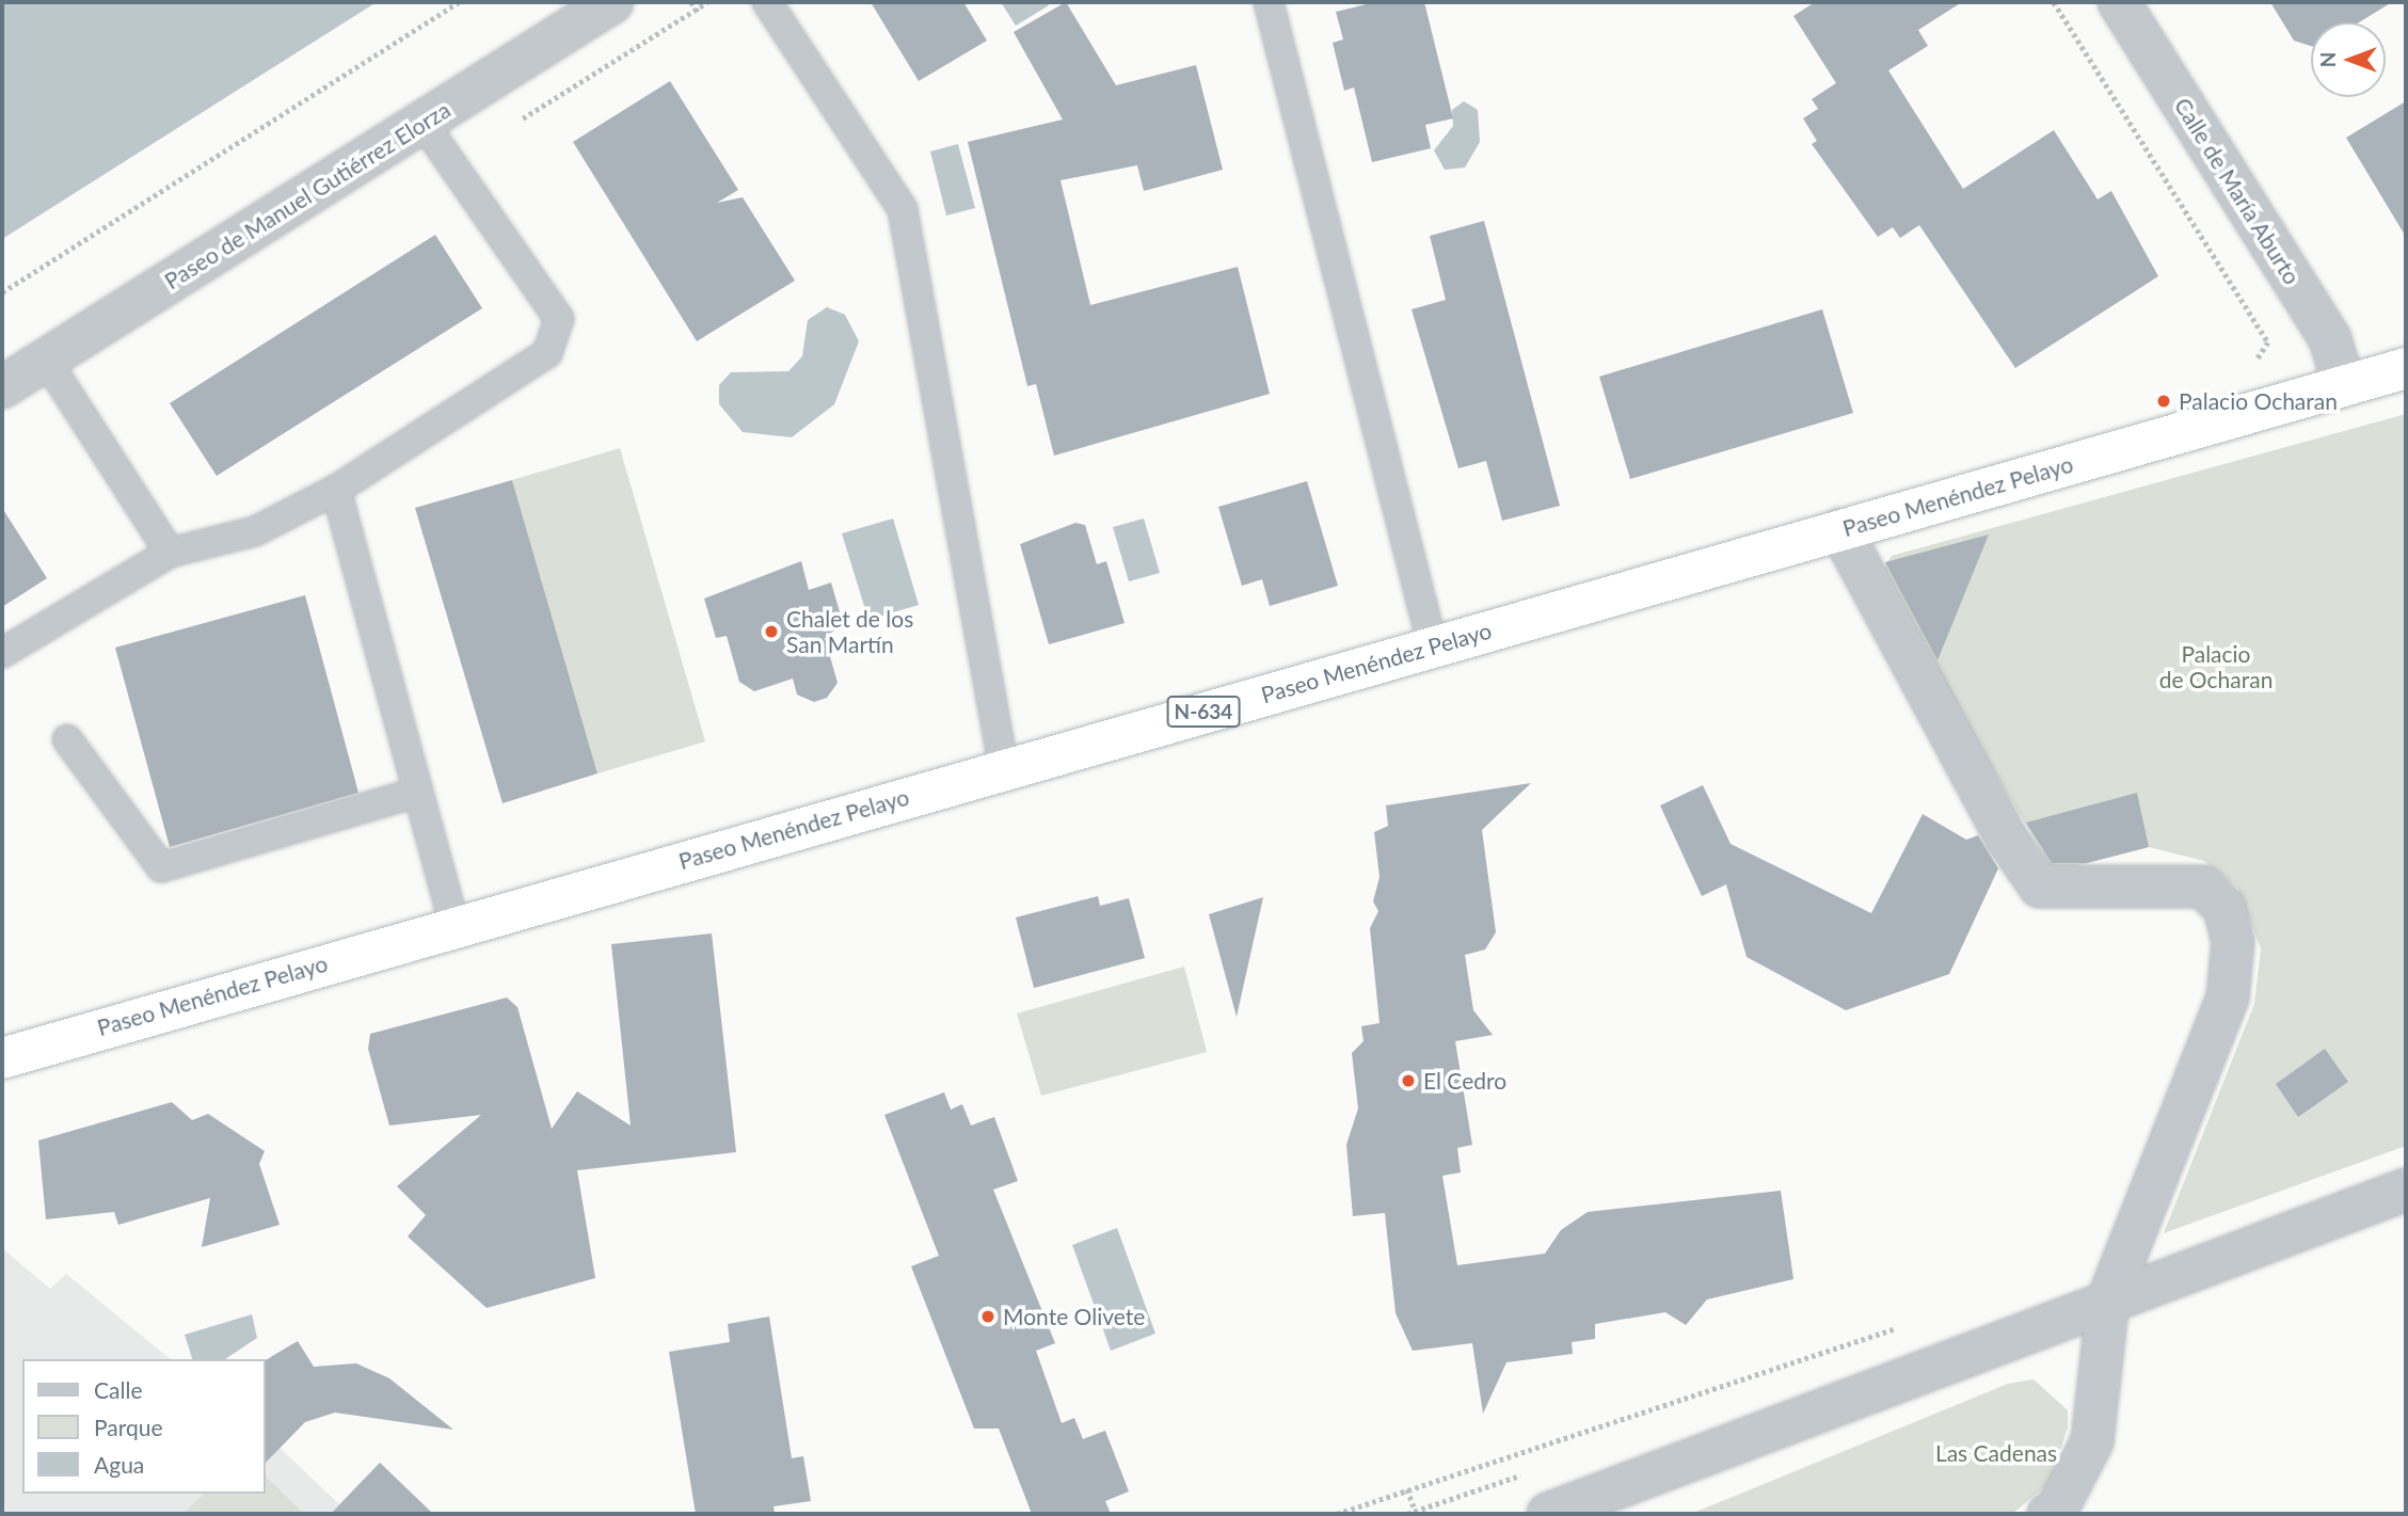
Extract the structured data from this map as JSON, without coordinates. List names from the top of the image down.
{
  "streets": {
    "highway": ["Paseo Menéndez Pelayo", "N-634"],
    "street": ["Calle de María Aburto", "Paseo de Manuel Gutiérrez Elorza"]
  },
  "crossings": [
    ["Calle de María Aburto", "Paseo Menéndez Pelayo"]
  ],
  "parks": ["Palacio de Ocharan", "Las Cadenas"],
  "places": [
    "Palacio Ocharan",
    "Chalet de los San Martín",
    "El Cedro",
    "Monte Olivete"
  ],
  "legend": ["Calle", "Parque", "Agua"],
  "north": "left"
}
